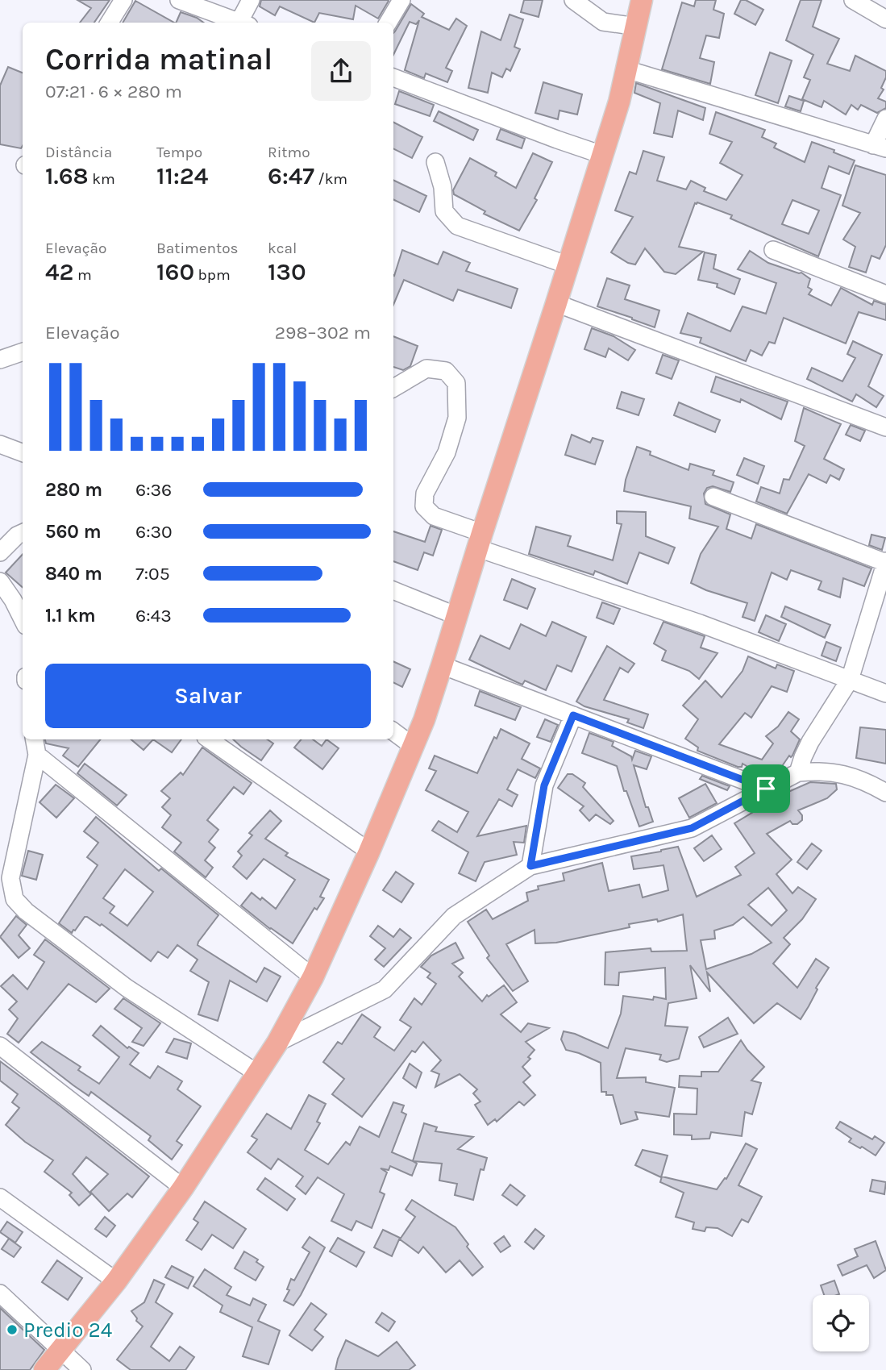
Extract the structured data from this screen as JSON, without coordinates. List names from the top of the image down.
{
  "places": ["Predio 24"],
  "page": {
    "heading": ["Corrida matinal", "07:21 · 6 × 280 m"],
    "stats": [
      ["Distância", "1.68 km"],
      ["Tempo", "11:24"],
      ["Ritmo", "6:47 /km"],
      ["Elevação", "42 m"],
      ["Batimentos", "160 bpm"],
      ["kcal", "130"]
    ],
    "chart": ["Elevação", "298–302 m"],
    "list": [
      {
        "name": "280 m",
        "note": "6:36"
      },
      {
        "name": "560 m",
        "note": "6:30"
      },
      {
        "name": "840 m",
        "note": "7:05"
      },
      {
        "name": "1.1 km",
        "note": "6:43"
      }
    ],
    "buttons": "Salvar"
  }
}
